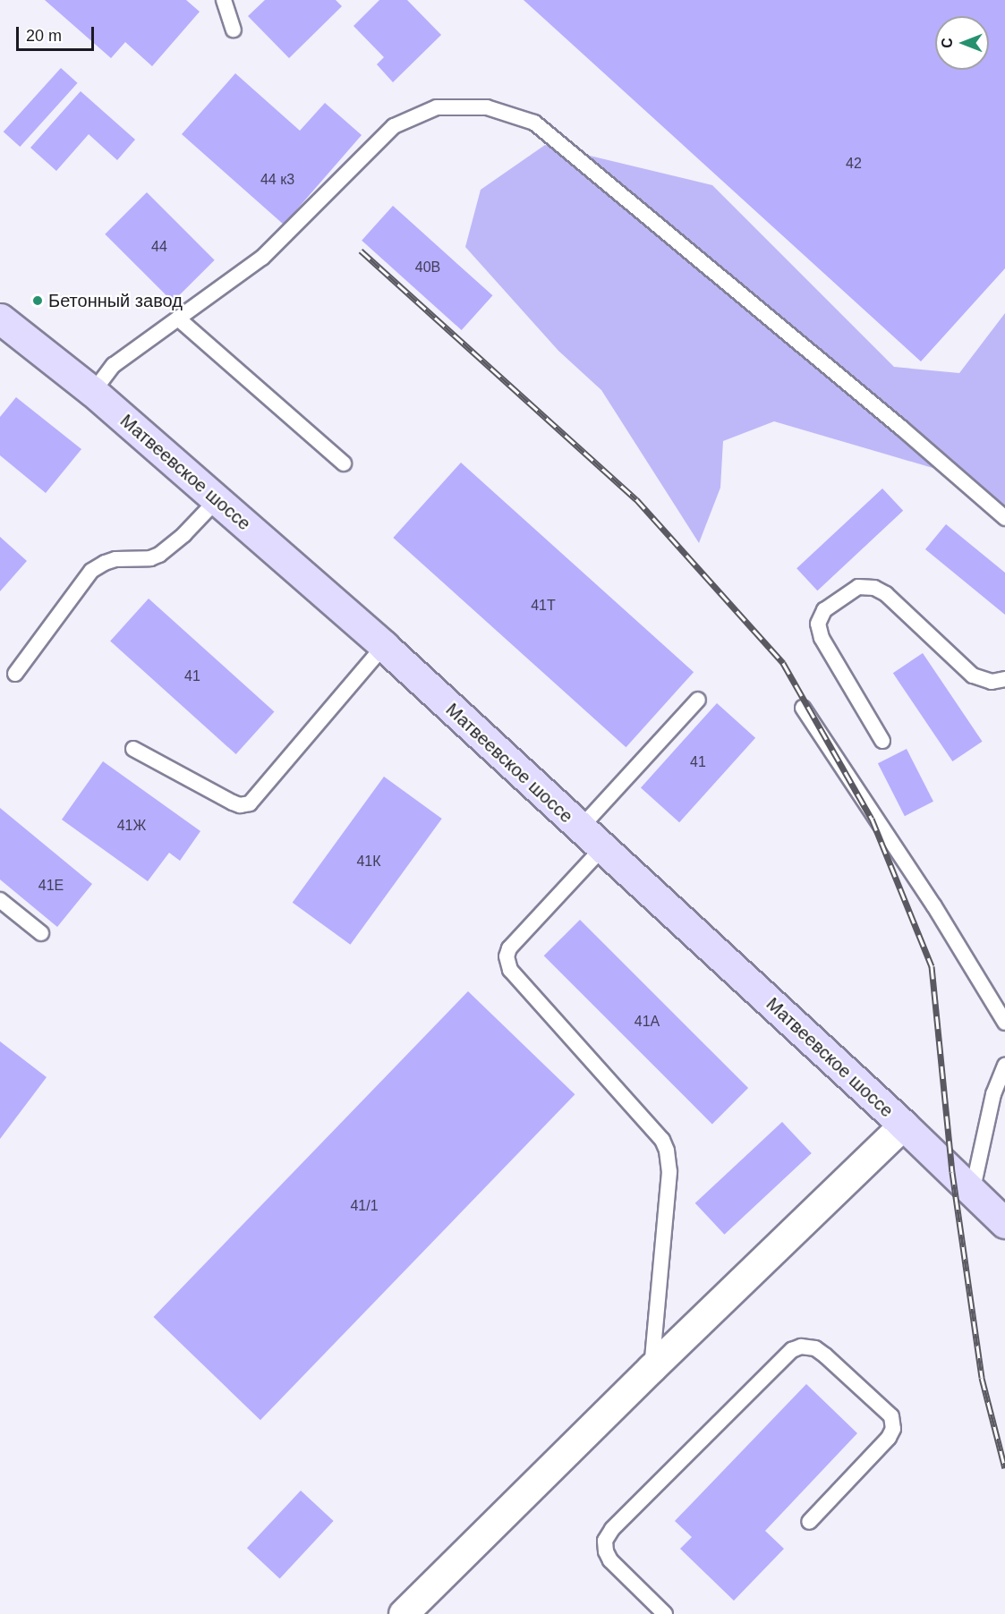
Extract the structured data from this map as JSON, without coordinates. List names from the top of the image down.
{
  "streets": {
    "main road": ["Матвеевское шоссе"]
  },
  "places": ["Бетонный завод"],
  "house_numbers": [
    "42",
    "44 к3",
    "44",
    "40В",
    "41Т",
    "41",
    "41",
    "41Ж",
    "41К",
    "41Е",
    "41А",
    "41/1"
  ],
  "scale_bar": "20 m",
  "north": "left"
}
